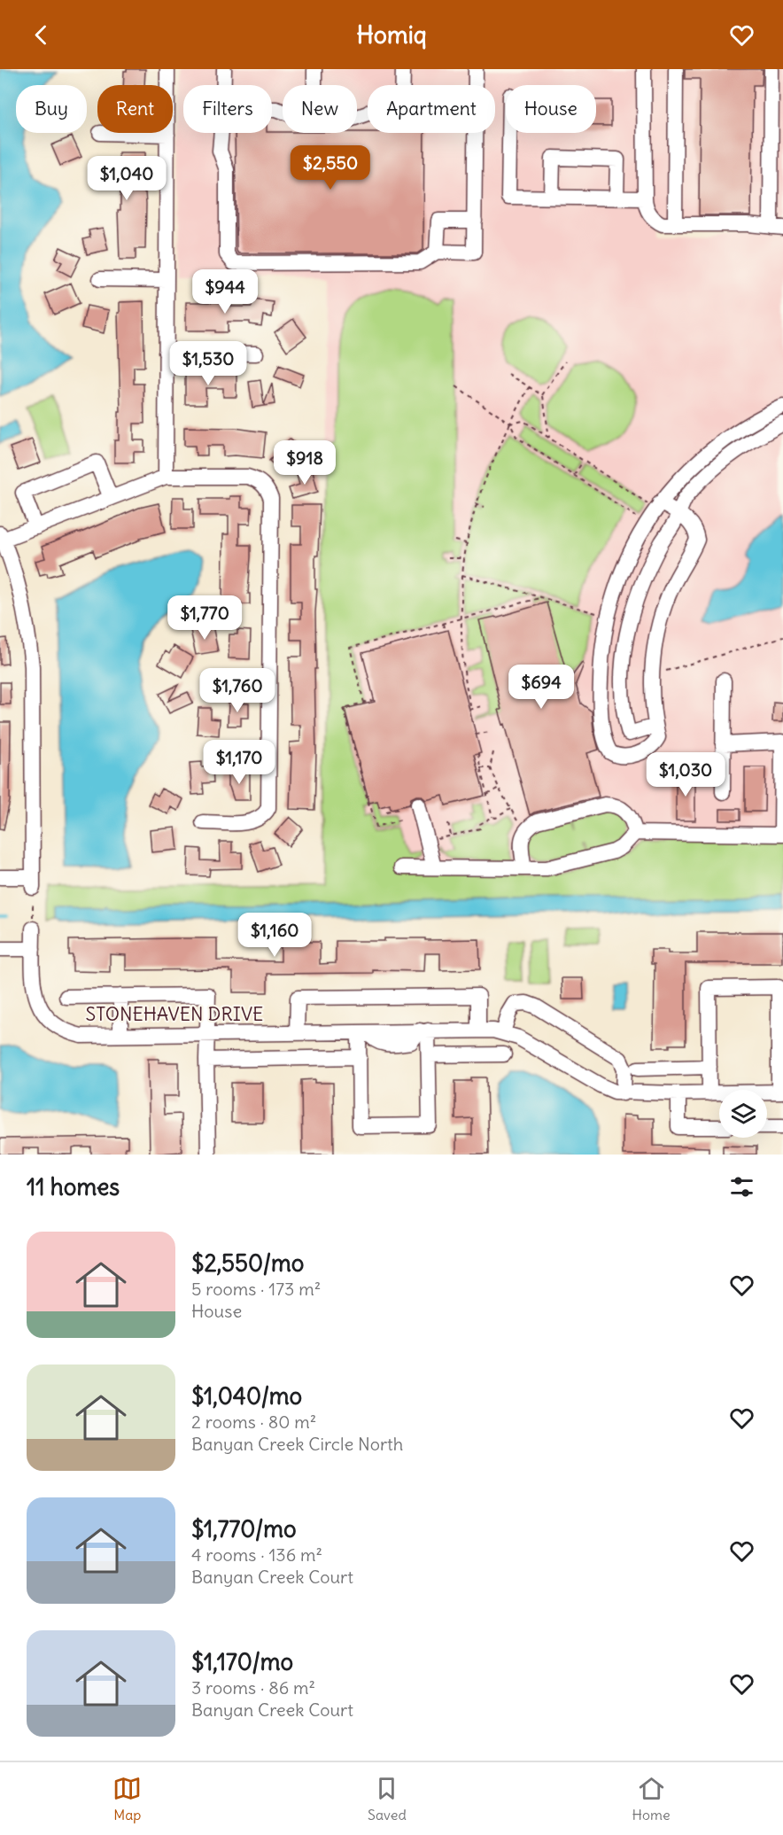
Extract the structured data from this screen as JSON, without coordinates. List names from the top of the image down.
{
  "streets": {
    "street": ["STONEHAVEN DRIVE"]
  },
  "page": {
    "header": "Homiq",
    "chip": [
      "Buy",
      "Rent",
      "Filters",
      "New",
      "Apartment",
      "House"
    ],
    "price": [
      "$2,550",
      "$1,040",
      "$944",
      "$1,530",
      "$918",
      "$1,770",
      "$694",
      "$1,760",
      "$1,170",
      "$1,030",
      "$1,160"
    ],
    "heading": "11 homes",
    "list": [
      {
        "name": "$2,550/mo",
        "note": "5 rooms · 173 m² · House"
      },
      {
        "name": "$1,040/mo",
        "note": "2 rooms · 80 m² · Banyan Creek Circle North"
      },
      {
        "name": "$1,770/mo",
        "note": "4 rooms · 136 m² · Banyan Creek Court"
      },
      {
        "name": "$1,170/mo",
        "note": "3 rooms · 86 m² · Banyan Creek Court"
      }
    ],
    "tabs": ["Map", "Saved", "Home"]
  }
}
